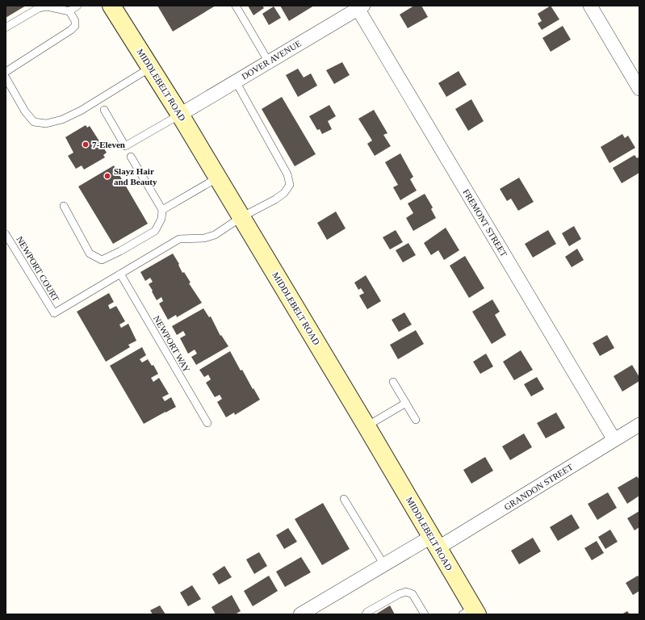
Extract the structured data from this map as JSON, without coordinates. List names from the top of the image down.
{
  "streets": {
    "main road": ["MIDDLEBELT ROAD"],
    "street": ["DOVER AVENUE", "FREMONT STREET", "GRANDON STREET"],
    "lane": ["NEWPORT COURT", "NEWPORT WAY"]
  },
  "crossings": [
    ["DOVER AVENUE", "MIDDLEBELT ROAD"],
    ["DOVER AVENUE", "FREMONT STREET"],
    ["MIDDLEBELT ROAD", "GRANDON STREET"],
    ["FREMONT STREET", "GRANDON STREET"],
    ["NEWPORT COURT", "NEWPORT WAY"]
  ],
  "places": ["7-Eleven", "Slayz Hair and Beauty"]
}
